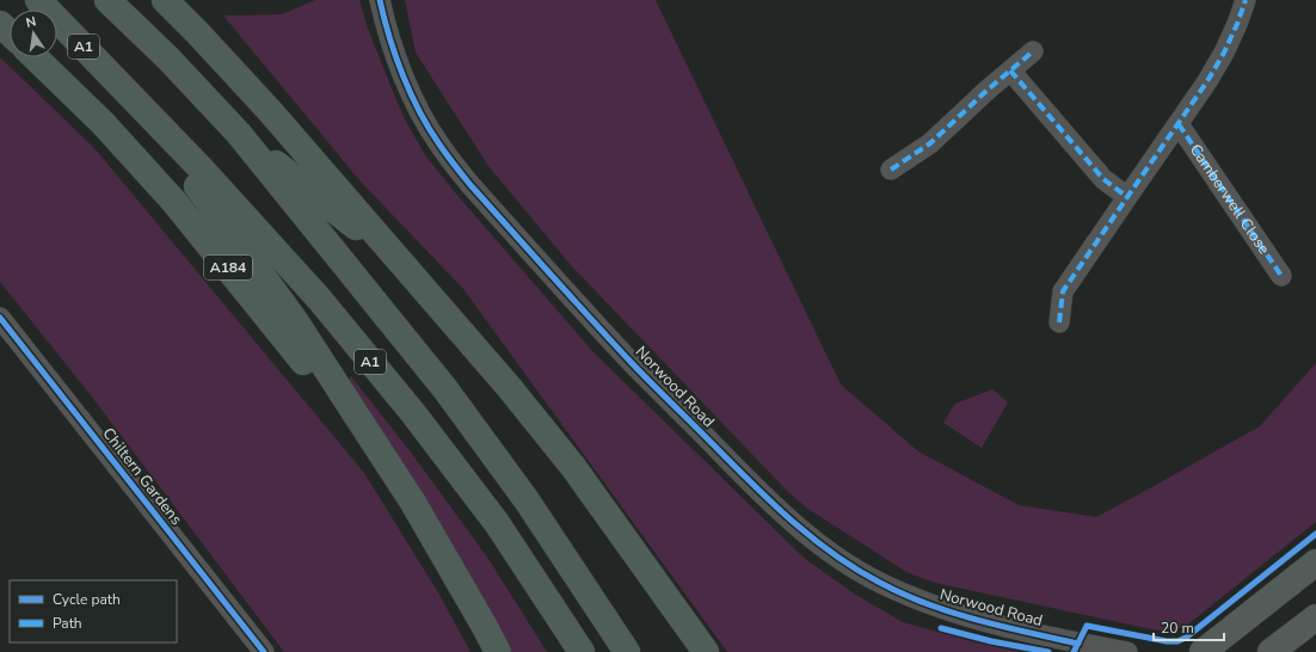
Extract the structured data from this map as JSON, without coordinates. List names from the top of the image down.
{
  "streets": {
    "highway": ["A1", "A184"],
    "street": ["Camberwell Close", "Norwood Road", "Chiltern Gardens"]
  },
  "crossings": [
    ["A1", "A184"]
  ],
  "legend": ["Cycle path", "Path"],
  "scale_bar": "20 m",
  "north": "top"
}
